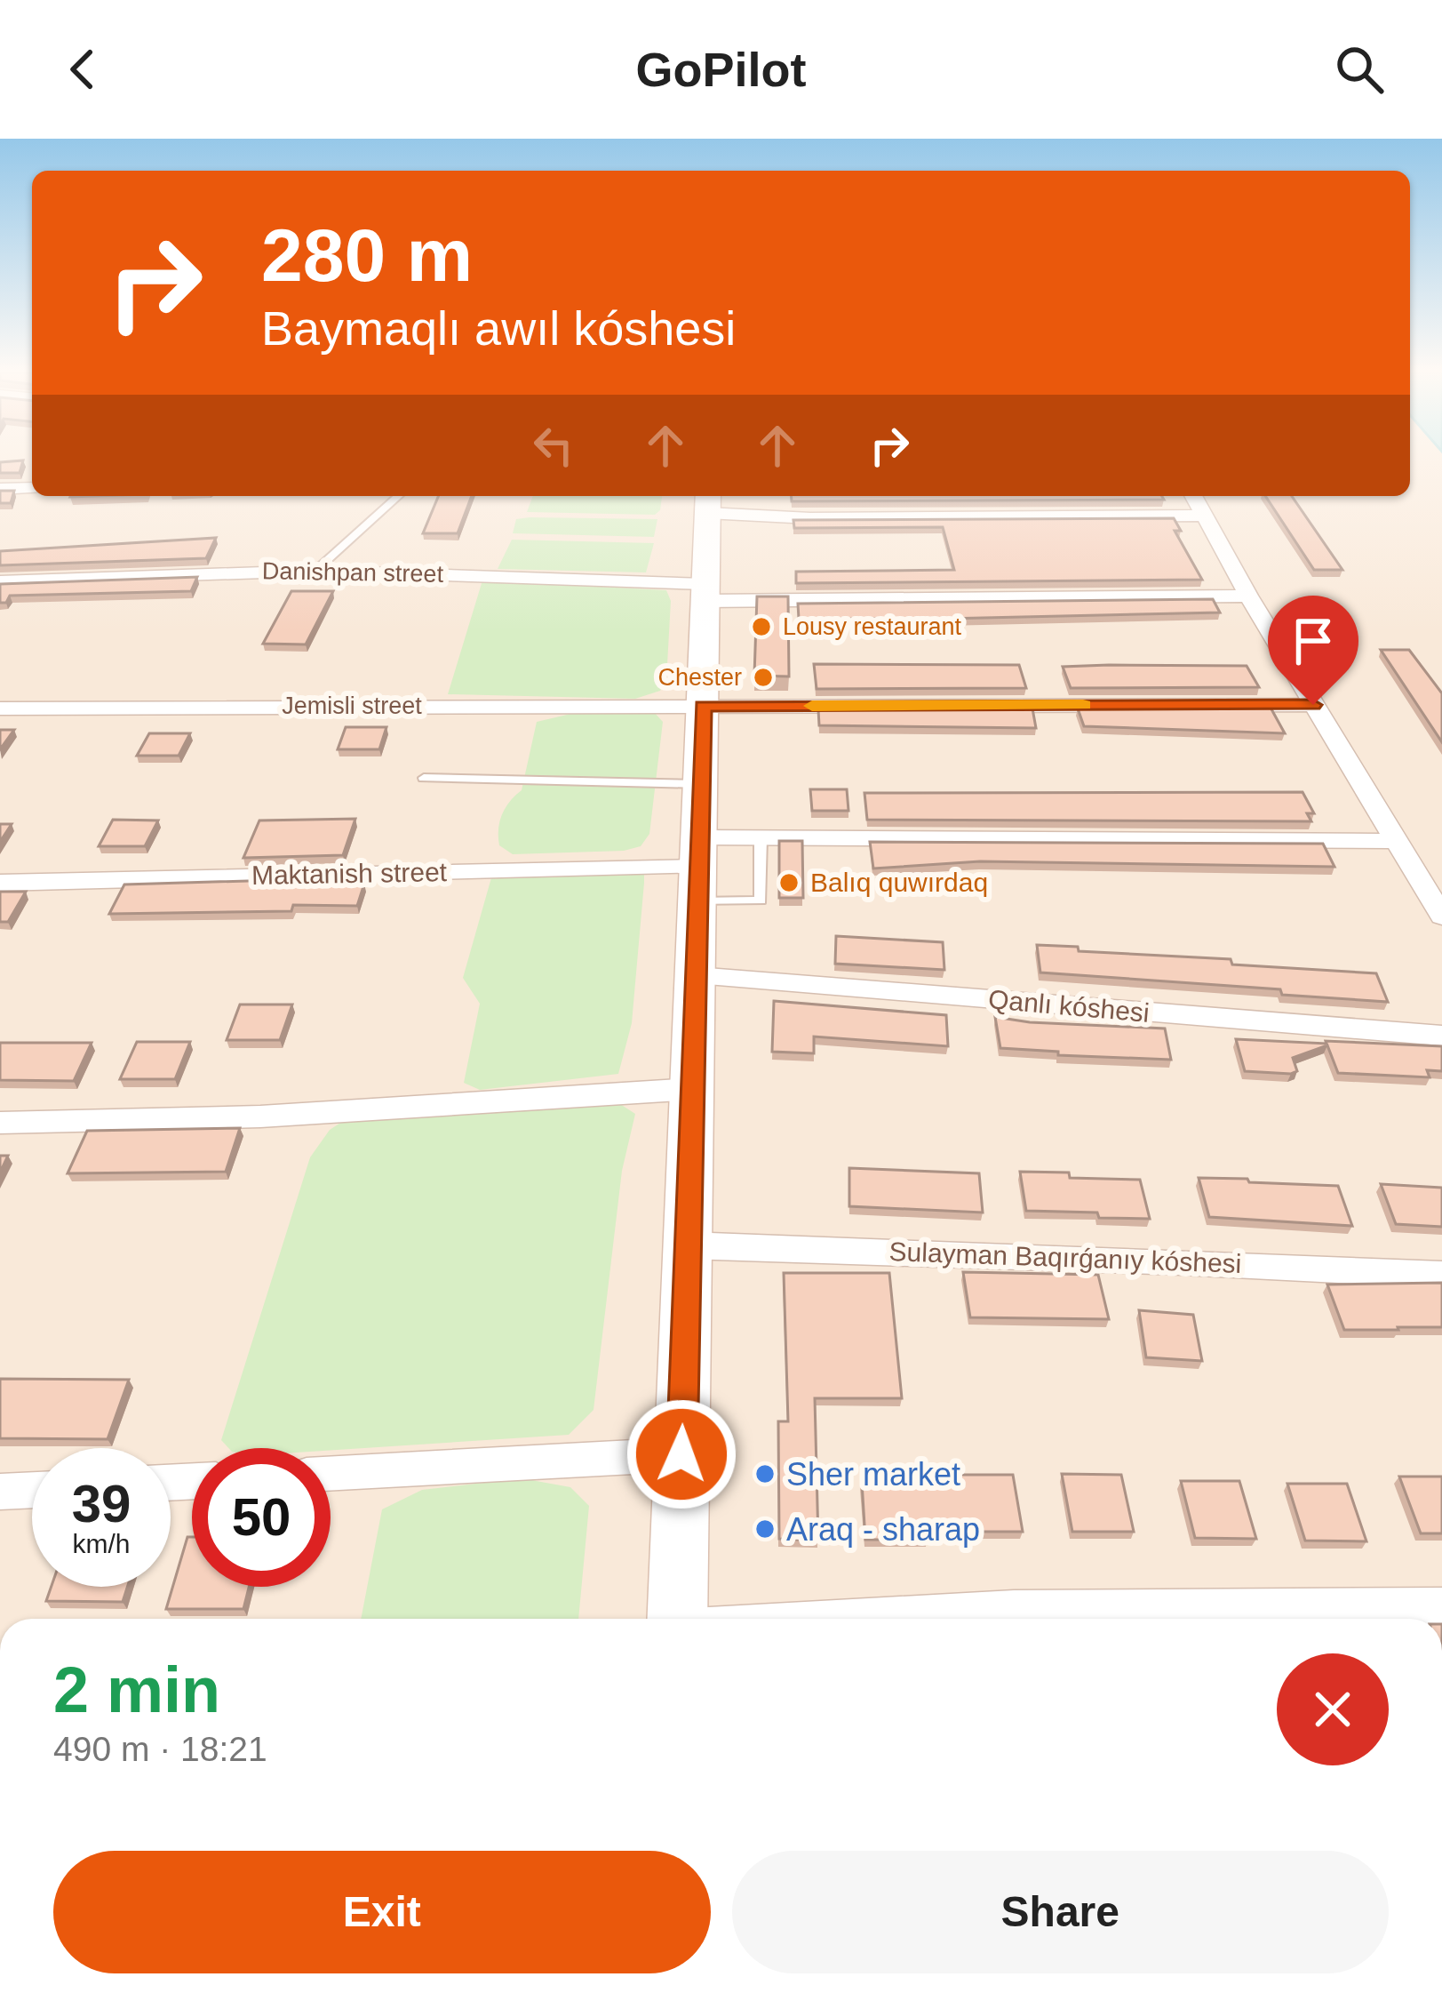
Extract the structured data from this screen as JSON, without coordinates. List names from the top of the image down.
{
  "streets": {
    "street": [
      "Danishpan street",
      "Jemisli street",
      "Maktanish street",
      "Qanlı kóshesi",
      "Sulayman Baqırǵanıy kóshesi"
    ]
  },
  "places": [
    "Lousy restaurant",
    "Chester",
    "Balıq quwırdaq",
    "Sher market",
    "Araq - sharap"
  ],
  "page": {
    "header": "GoPilot",
    "turn": ["280 m", "Baymaqlı awıl kóshesi"],
    "speed": "39 km/h",
    "limit": "50",
    "heading": ["2 min", "490 m · 18:21"],
    "buttons": ["Exit", "Share"]
  }
}
